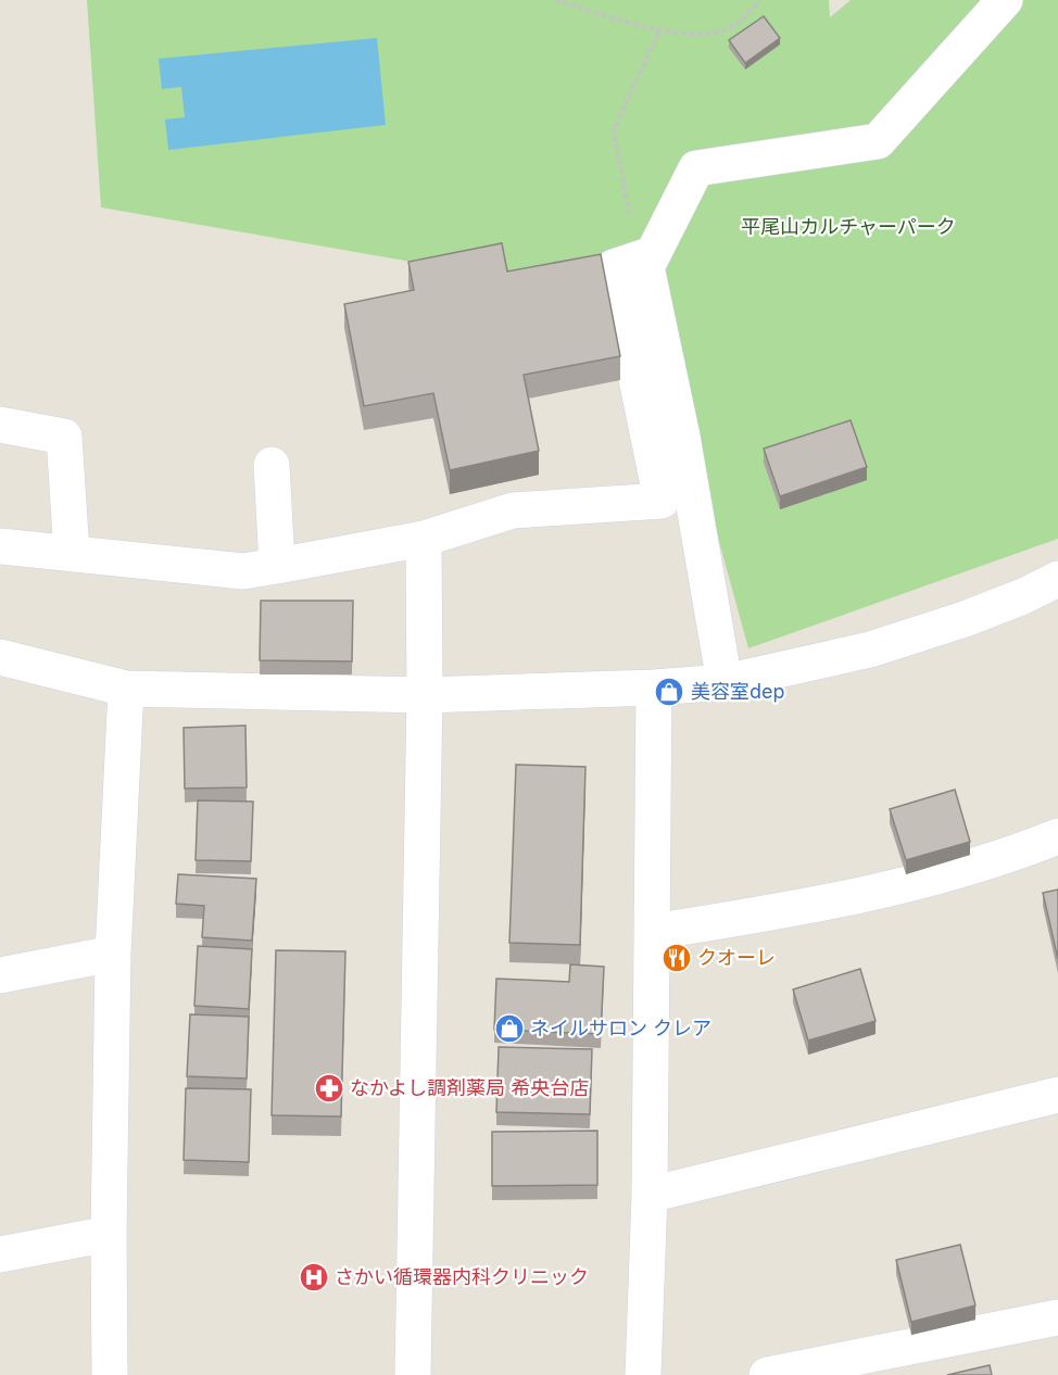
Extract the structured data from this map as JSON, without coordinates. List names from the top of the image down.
{
  "parks": ["平尾山カルチャーパーク"],
  "places": {
    "shop": ["美容室dep", "ネイルサロン クレア"],
    "restaurant": ["クオーレ"],
    "pharmacy": ["なかよし調剤薬局 希央台店"],
    "hospital": ["さかい循環器内科クリニック"]
  }
}
